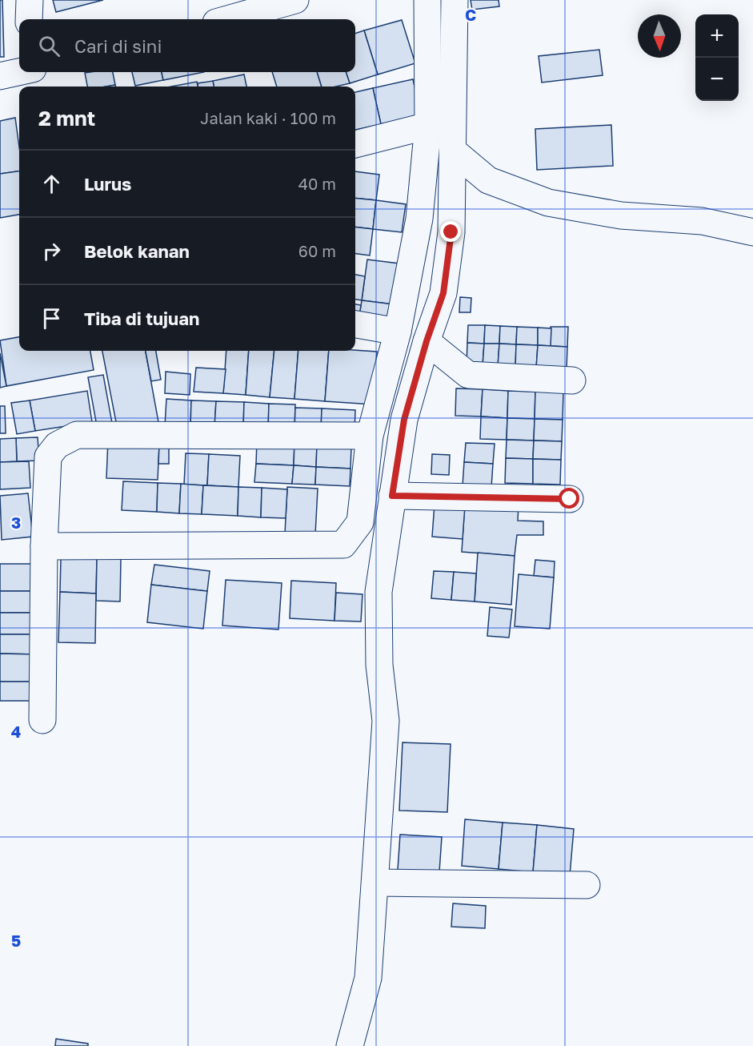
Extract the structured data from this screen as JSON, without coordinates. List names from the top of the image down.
{
  "north": "bottom",
  "page": {
    "map_buttons": ["+", "−"],
    "search": "Cari di sini",
    "heading": ["2 mnt", "Jalan kaki · 100 m"],
    "list": [
      ["Lurus", "40 m"],
      ["Belok kanan", "60 m"],
      "Tiba di tujuan"
    ]
  },
  "grid": {
    "columns": ["C"],
    "rows": ["3", "4", "5"]
  }
}
